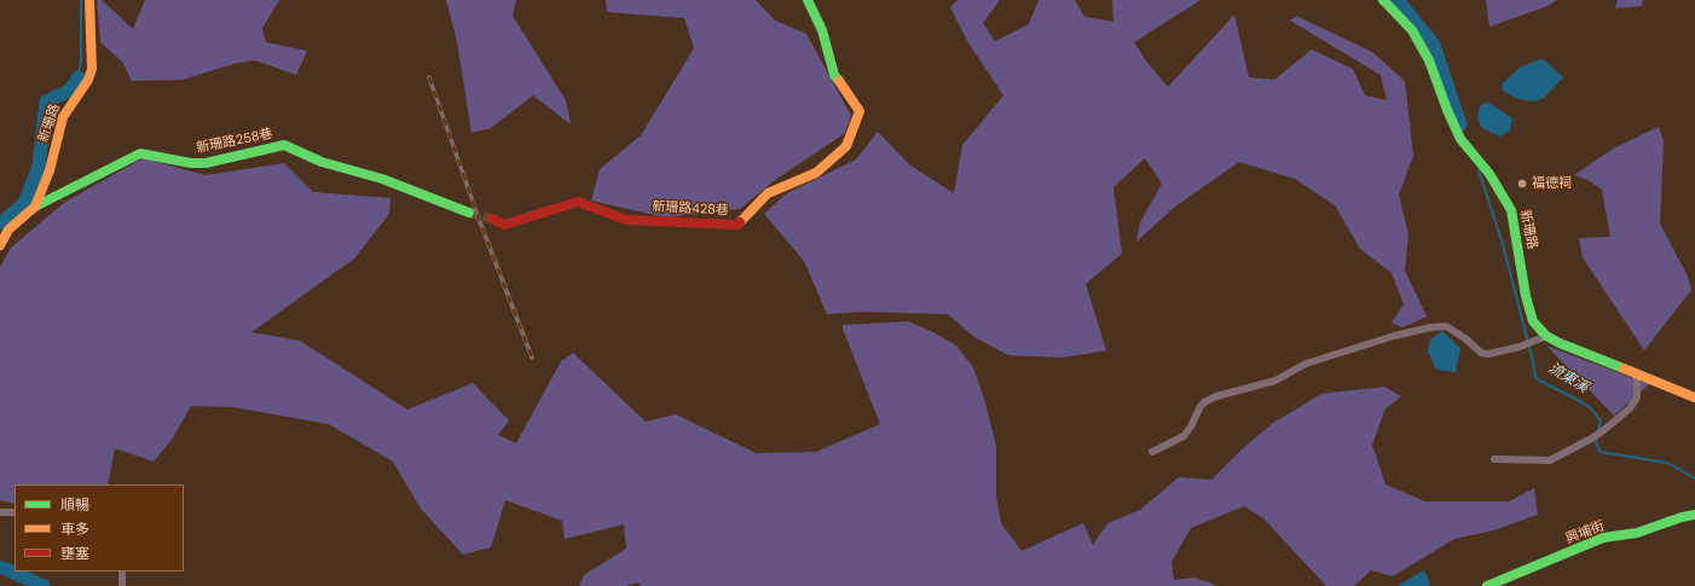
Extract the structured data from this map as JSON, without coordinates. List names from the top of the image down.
{
  "streets": {
    "street": [
      "新珊路",
      "新珊路258巷",
      "新珊路428巷",
      "興埔街"
    ]
  },
  "crossings": [
    ["新珊路", "新珊路258巷"]
  ],
  "water": ["流東溪"],
  "places": ["福德祠"],
  "legend": ["順暢", "車多", "壅塞"]
}
